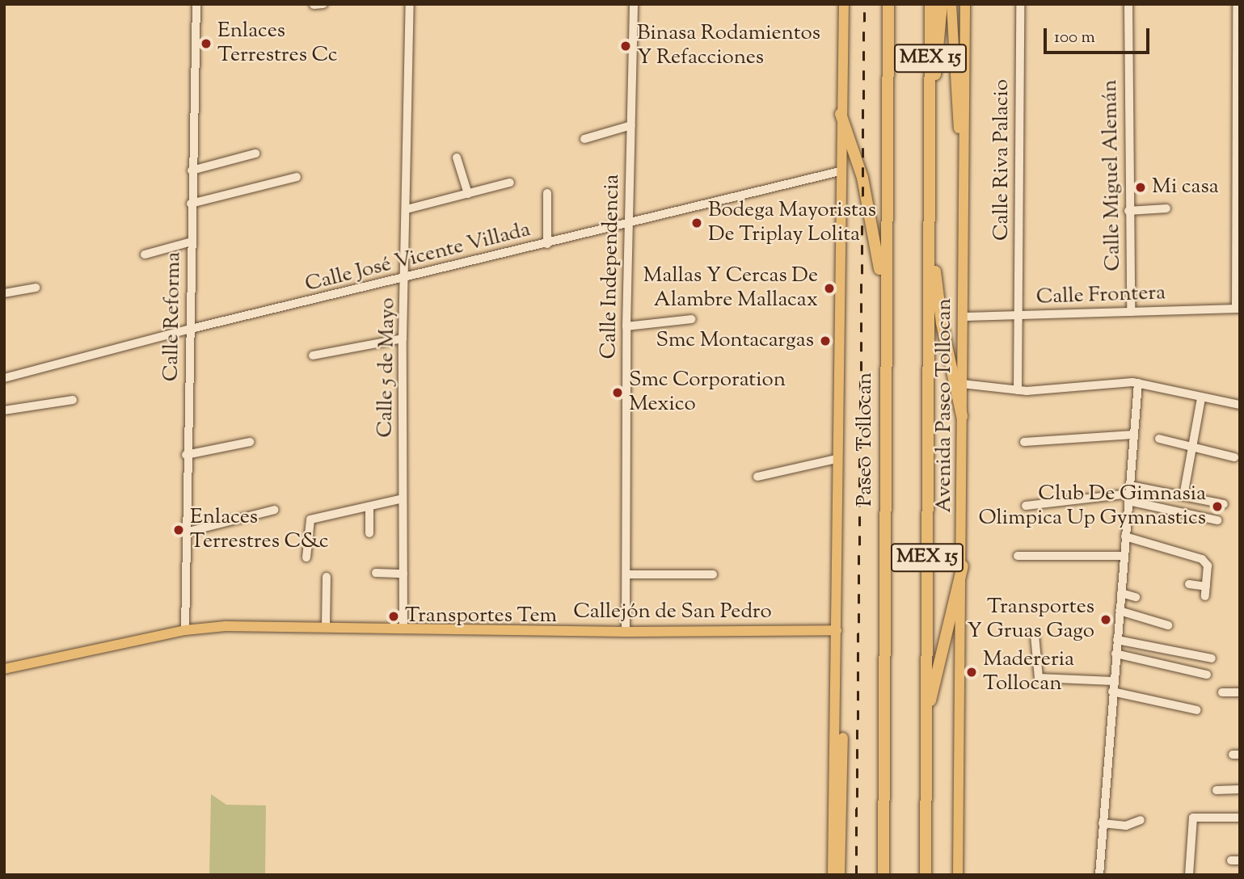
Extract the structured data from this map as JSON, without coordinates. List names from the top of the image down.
{
  "streets": {
    "highway": ["MEX 15", "Paseo Tollocan"],
    "main road": ["Avenida Paseo Tollocan", "Callejón de San Pedro"],
    "street": [
      "Calle Riva Palacio",
      "Calle Miguel Alemán",
      "Calle José Vicente Villada",
      "Calle Independencia",
      "Calle Frontera",
      "Calle Reforma",
      "Calle 5 de Mayo"
    ]
  },
  "crossings": [
    ["Calle Riva Palacio", "Calle Frontera"],
    ["Calle Miguel Alemán", "Calle Frontera"],
    ["Calle José Vicente Villada", "Calle Independencia"],
    ["Calle José Vicente Villada", "Calle Reforma"],
    ["Calle José Vicente Villada", "Calle 5 de Mayo"],
    ["Calle Independencia", "Callejón de San Pedro"],
    ["Calle Frontera", "Avenida Paseo Tollocan"],
    ["Calle Reforma", "Callejón de San Pedro"],
    ["Calle 5 de Mayo", "Callejón de San Pedro"]
  ],
  "places": [
    "Enlaces Terrestres Cc",
    "Binasa Rodamientos Y Refacciones",
    "Mi casa",
    "Bodega Mayoristas De Triplay Lolita",
    "Mallas Y Cercas De Alambre Mallacax",
    "Smc Montacargas",
    "Smc Corporation Mexico",
    "Club De Gimnasia Olimpica Up Gymnastics",
    "Enlaces Terrestres C&c",
    "Transportes Tem",
    "Transportes Y Gruas Gago",
    "Madereria Tollocan"
  ],
  "scale_bar": "100 m"
}
